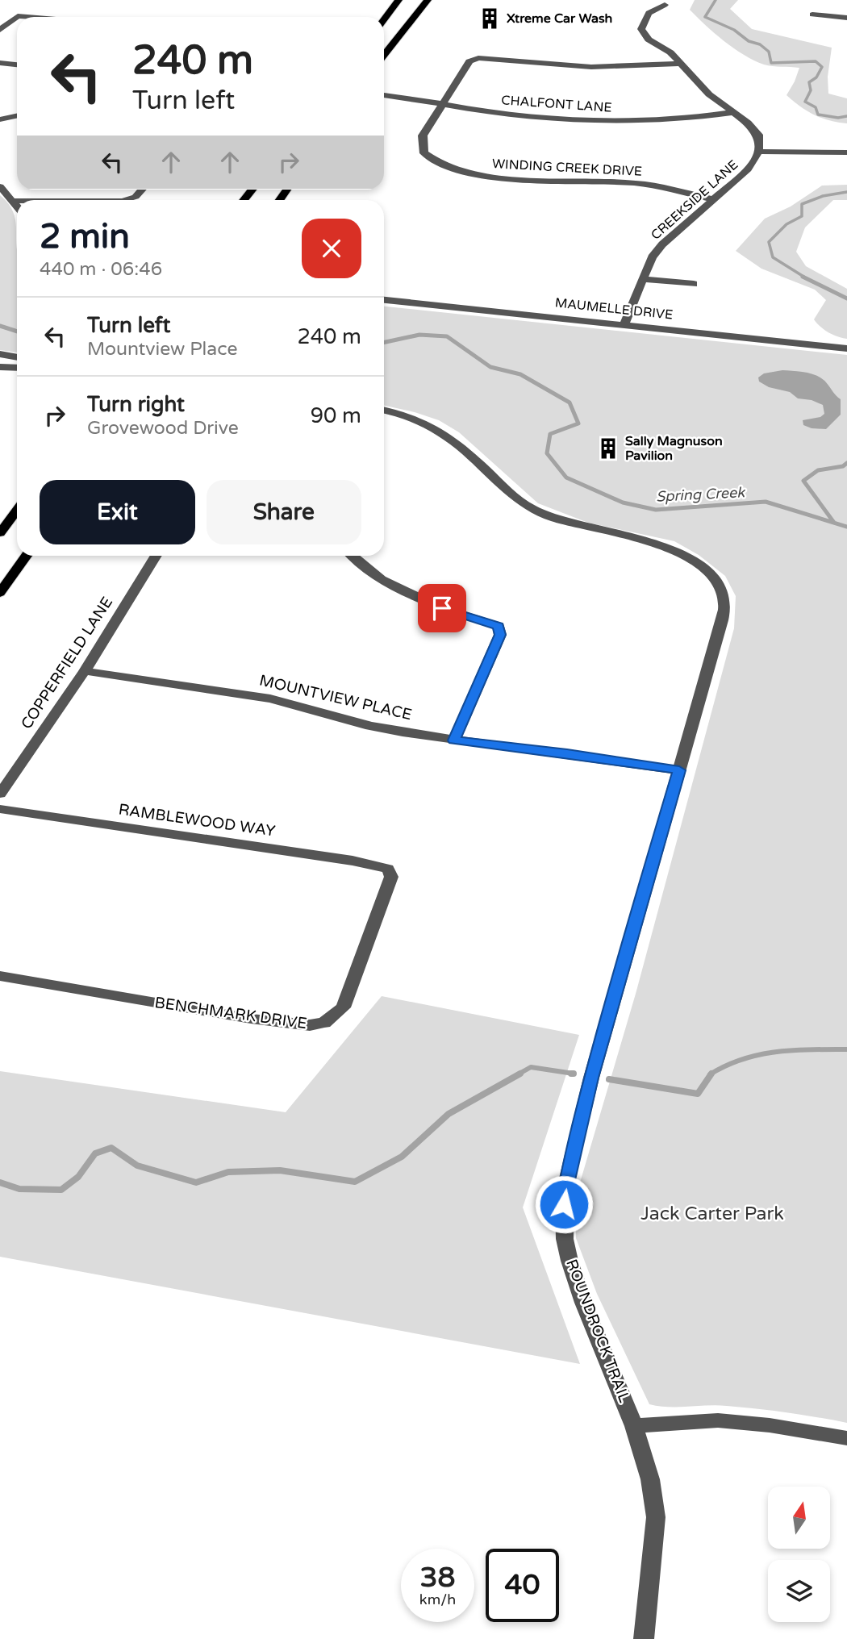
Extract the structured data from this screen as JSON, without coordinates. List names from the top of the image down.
{
  "streets": {
    "street": [
      "CHALFONT LANE",
      "WINDING CREEK DRIVE",
      "CREEKSIDE LANE",
      "MAUMELLE DRIVE",
      "COPPERFIELD LANE",
      "MOUNTVIEW PLACE",
      "RAMBLEWOOD WAY",
      "BENCHMARK DRIVE",
      "ROUNDROCK TRAIL"
    ]
  },
  "crossings": [
    ["CHALFONT LANE", "WINDING CREEK DRIVE"],
    ["WINDING CREEK DRIVE", "CREEKSIDE LANE"],
    ["CREEKSIDE LANE", "MAUMELLE DRIVE"],
    ["COPPERFIELD LANE", "MOUNTVIEW PLACE"],
    ["MOUNTVIEW PLACE", "ROUNDROCK TRAIL"],
    ["RAMBLEWOOD WAY", "BENCHMARK DRIVE"]
  ],
  "water": ["Spring Creek"],
  "parks": ["Jack Carter Park"],
  "places": {
    "building": ["Xtreme Car Wash", "Sally Magnuson Pavilion"]
  },
  "north": "top",
  "page": {
    "turn": ["240 m", "Turn left"],
    "heading": ["2 min", "440 m · 06:46"],
    "list": [
      {
        "name": "Turn left",
        "note": "Mountview Place",
        "value": "240 m"
      },
      {
        "name": "Turn right",
        "note": "Grovewood Drive",
        "value": "90 m"
      }
    ],
    "buttons": ["Exit", "Share"],
    "speed": "38 km/h",
    "limit": "40"
  }
}
